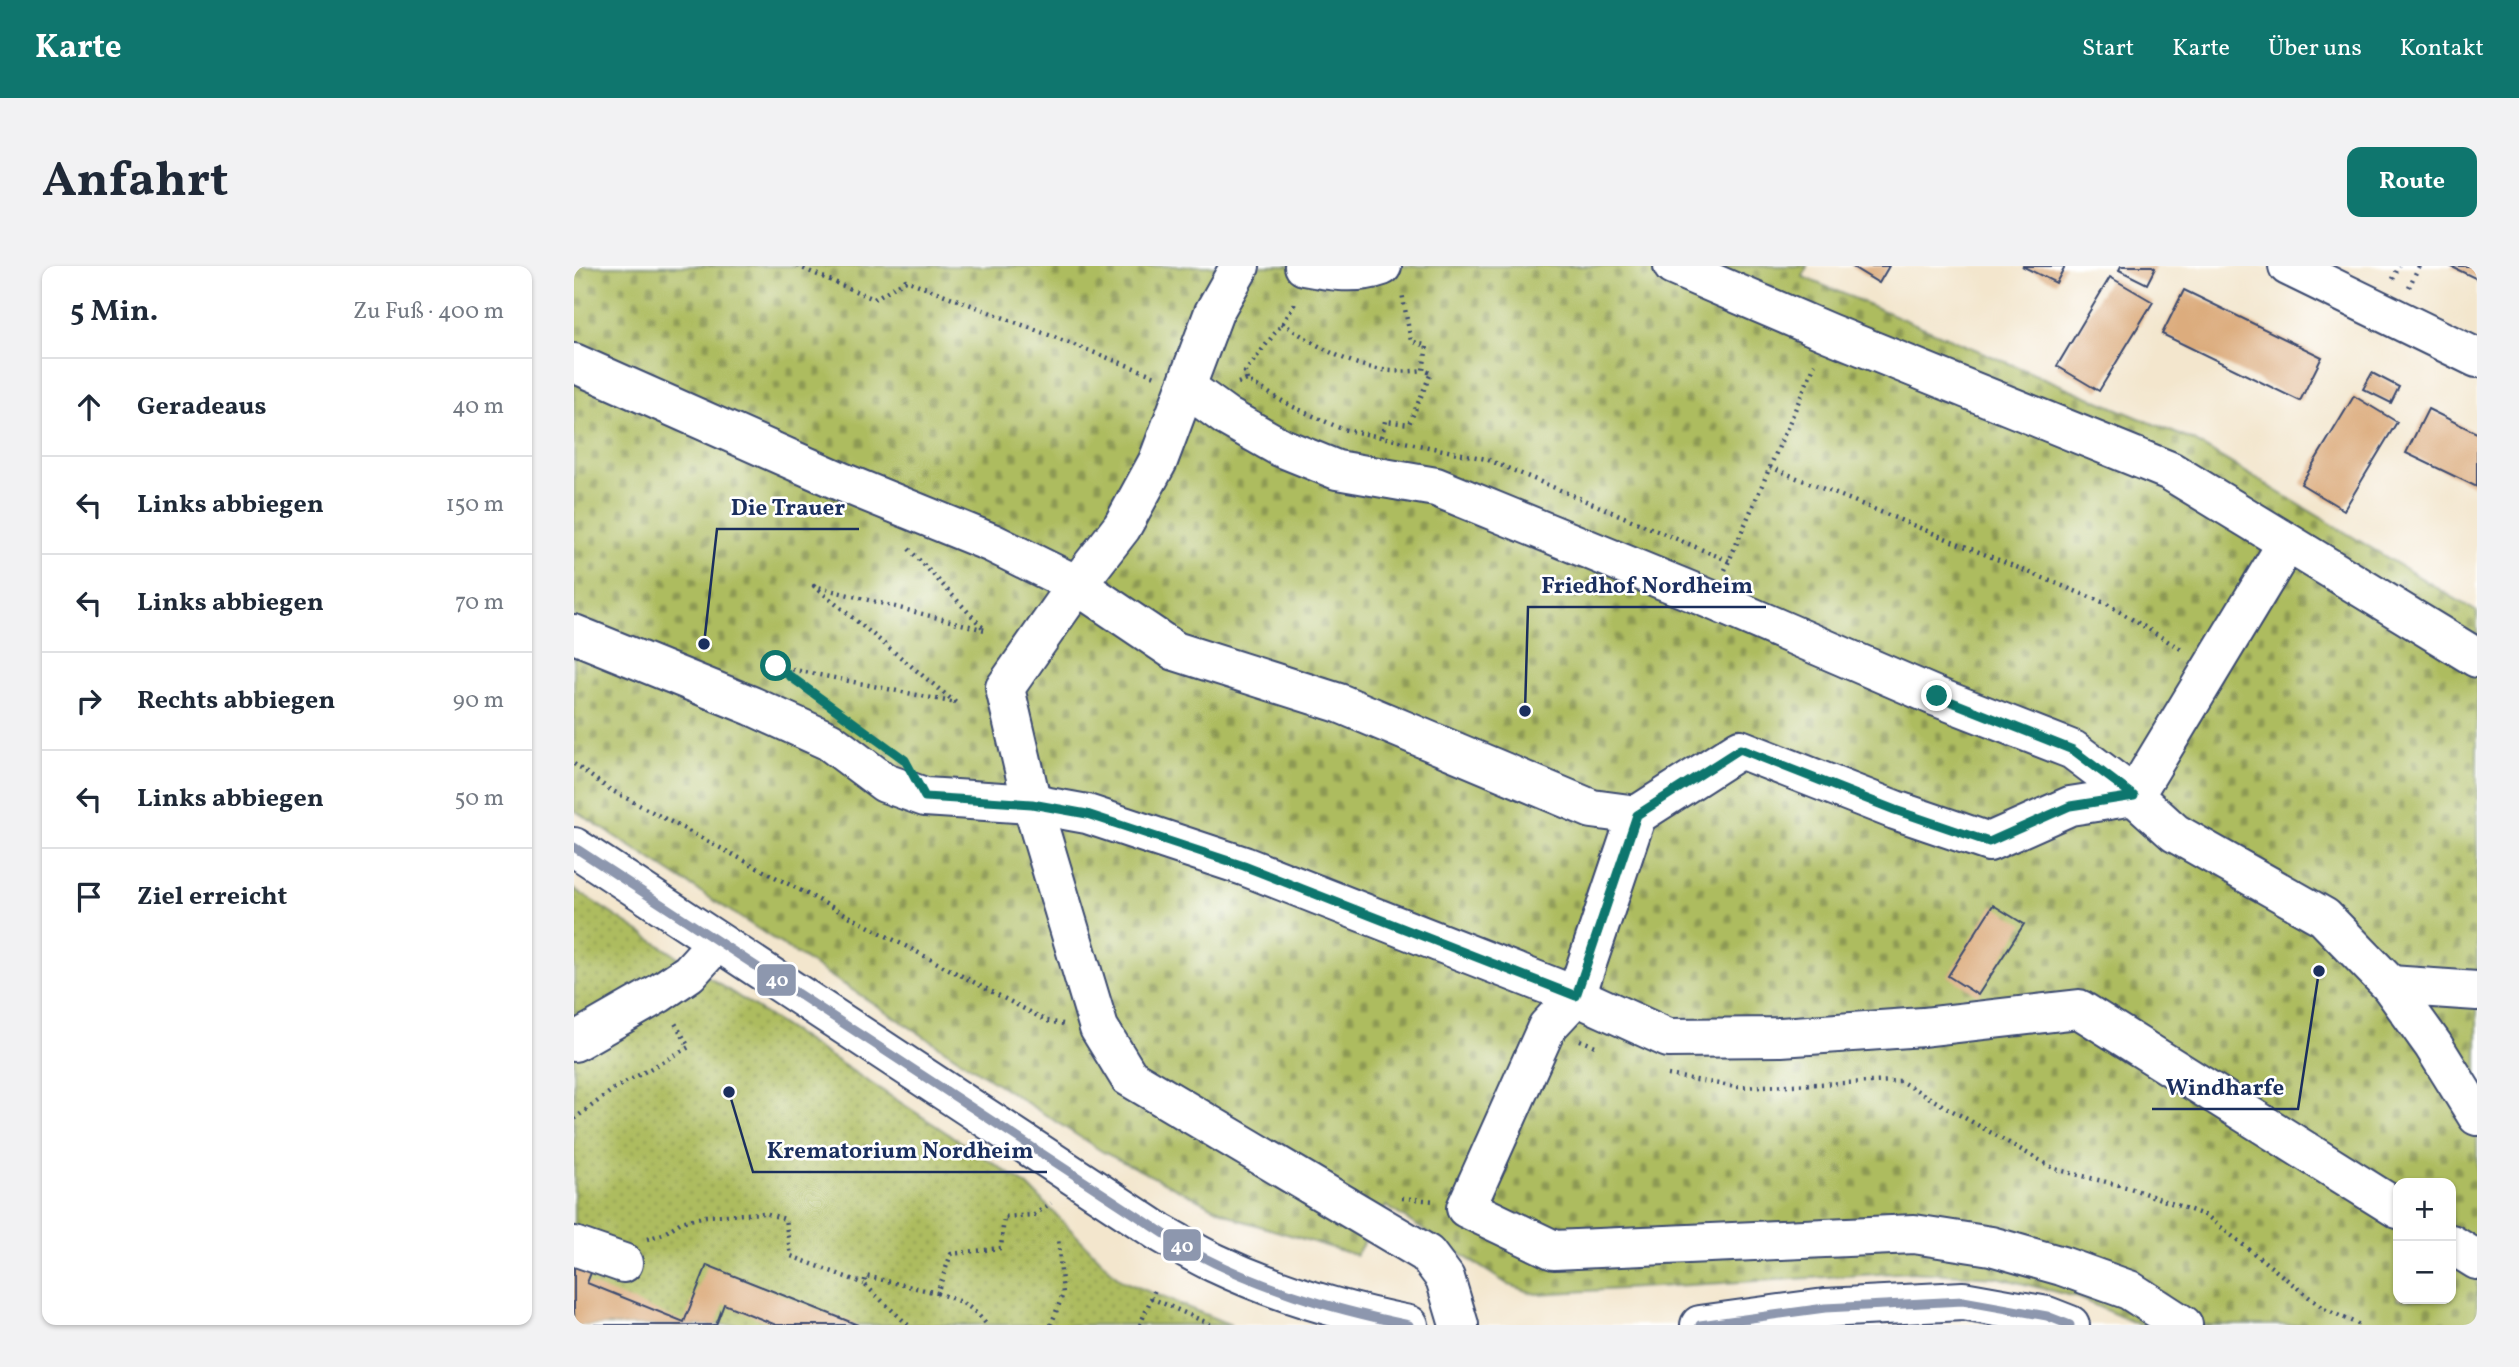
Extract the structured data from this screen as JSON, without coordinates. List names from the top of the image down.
{
  "places": [
    "Die Trauer",
    "Friedhof Nordheim",
    "Windharfe",
    "Krematorium Nordheim"
  ],
  "lines": ["transit line 40"],
  "page": {
    "header": "Karte",
    "nav": [
      "Start",
      "Karte",
      "Über uns",
      "Kontakt"
    ],
    "buttons": "Route",
    "title": "Anfahrt",
    "heading": ["5 Min.", "Zu Fuß · 400 m"],
    "list": [
      ["Geradeaus", "40 m"],
      ["Links abbiegen", "150 m"],
      ["Links abbiegen", "70 m"],
      ["Rechts abbiegen", "90 m"],
      ["Links abbiegen", "50 m"],
      "Ziel erreicht"
    ],
    "map_buttons": ["+", "−"]
  }
}
